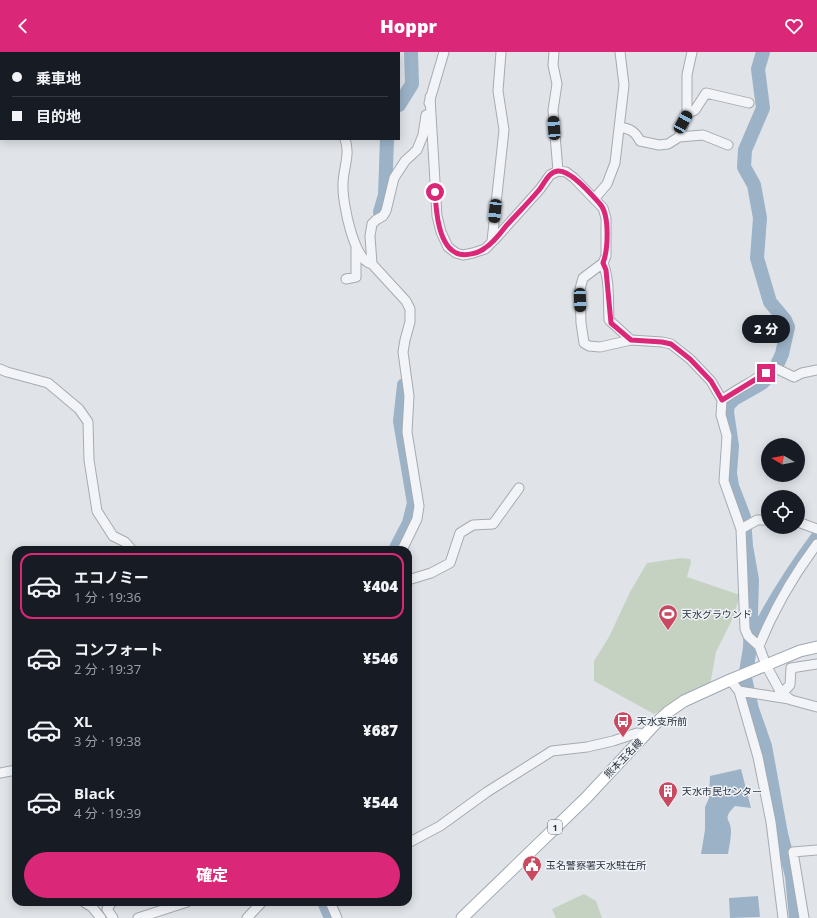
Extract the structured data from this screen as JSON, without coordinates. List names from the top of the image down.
{
  "streets": {
    "main road": ["熊本玉名線", "1"]
  },
  "places": {
    "sports": ["天水グラウンド"],
    "bus stop": ["天水支所前"],
    "building": ["天水市民センター"],
    "public building": ["玉名警察署天水駐在所"]
  },
  "north": "left",
  "page": {
    "header": "Hoppr",
    "banner": ["乗車地", "目的地"],
    "bubble": "2 分",
    "list": [
      {
        "name": "エコノミー",
        "note": "1 分 · 19:36",
        "value": "¥404"
      },
      {
        "name": "コンフォート",
        "note": "2 分 · 19:37",
        "value": "¥546"
      },
      {
        "name": "XL",
        "note": "3 分 · 19:38",
        "value": "¥687"
      },
      {
        "name": "Black",
        "note": "4 分 · 19:39",
        "value": "¥544"
      }
    ],
    "buttons": "確定"
  }
}
